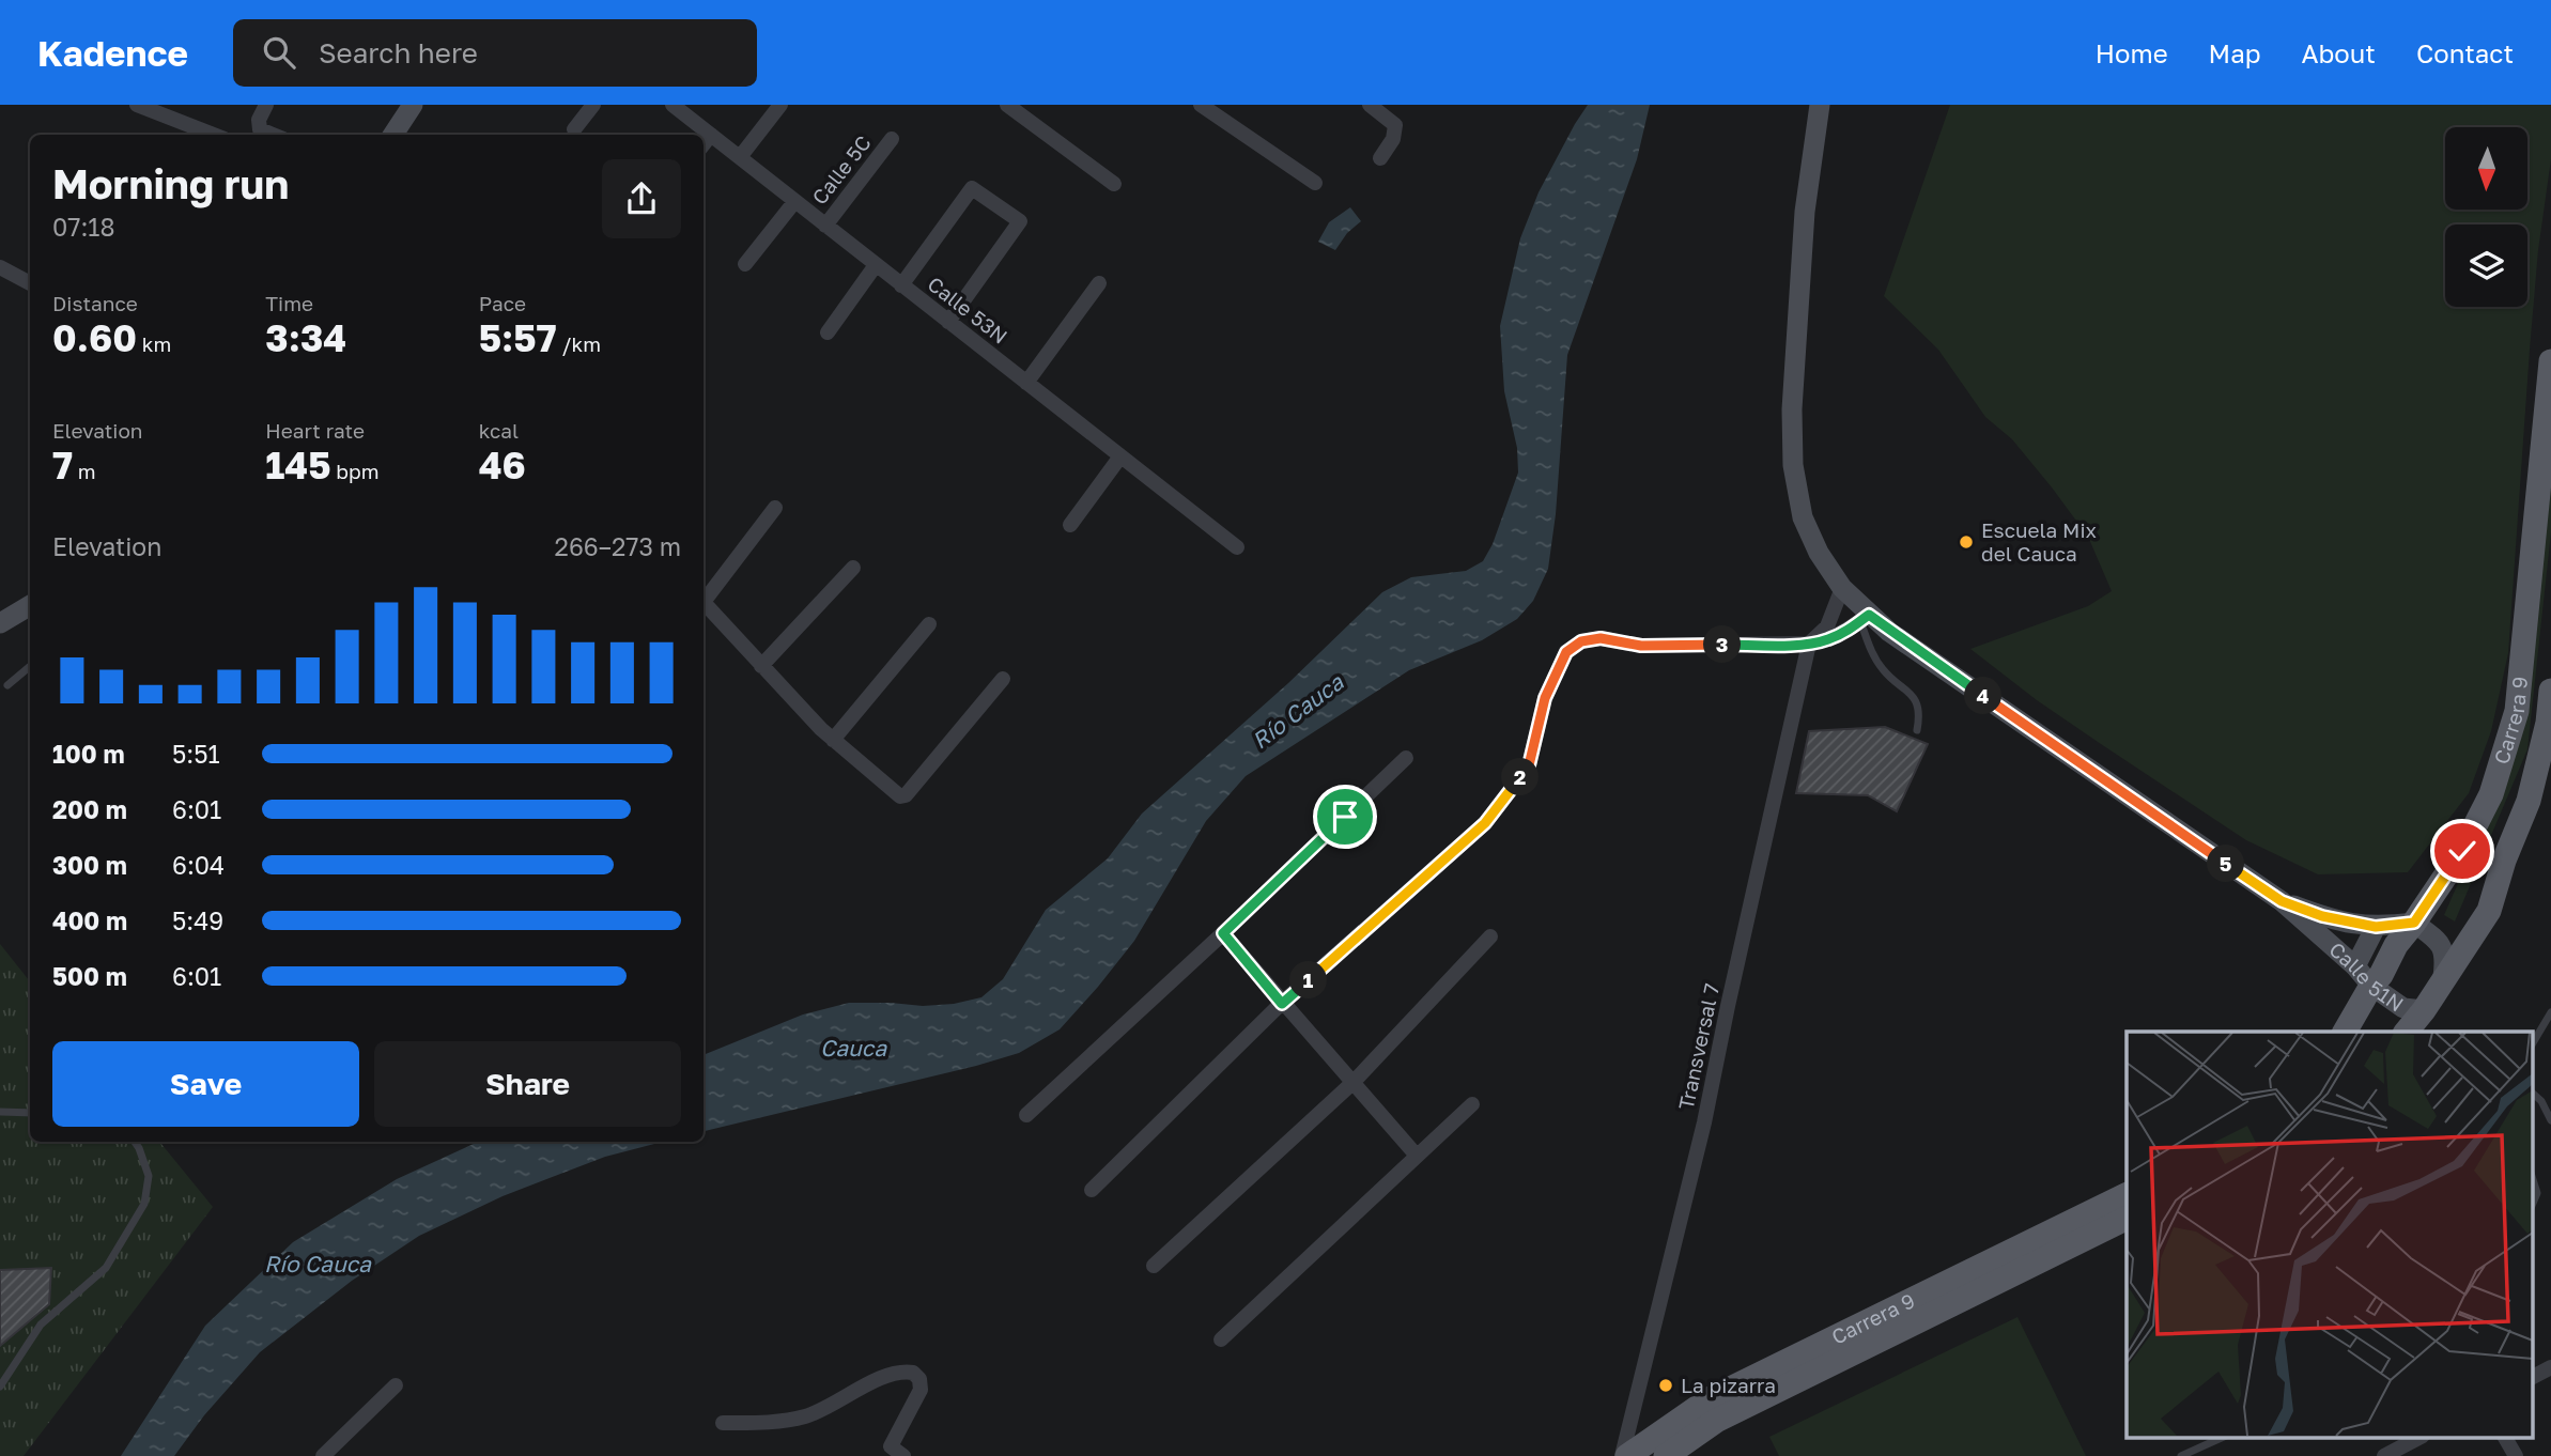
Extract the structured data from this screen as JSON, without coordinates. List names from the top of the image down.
{
  "streets": {
    "main road": ["Carrera 9", "Calle 51N"],
    "street": ["Calle 5C", "Calle 53N", "Transversal 7"]
  },
  "crossings": [
    ["Calle 5C", "Calle 53N"],
    ["Carrera 9", "Calle 51N"],
    ["Carrera 9", "Transversal 7"]
  ],
  "water": ["Río Cauca", "Cauca"],
  "places": ["Escuela Mix del Cauca", "La pizarra"],
  "north": "bottom",
  "page": {
    "header": "Kadence",
    "search": "Search here",
    "nav": [
      "Home",
      "Map",
      "About",
      "Contact"
    ],
    "heading": ["Morning run", "07:18"],
    "stats": [
      ["Distance", "0.60 km"],
      ["Time", "3:34"],
      ["Pace", "5:57 /km"],
      ["Elevation", "7 m"],
      ["Heart rate", "145 bpm"],
      ["kcal", "46"]
    ],
    "chart": ["Elevation", "266–273 m"],
    "pins": [
      "3",
      "4",
      "2",
      "5",
      "1"
    ],
    "list": [
      {
        "name": "100 m",
        "note": "5:51"
      },
      {
        "name": "200 m",
        "note": "6:01"
      },
      {
        "name": "300 m",
        "note": "6:04"
      },
      {
        "name": "400 m",
        "note": "5:49"
      },
      {
        "name": "500 m",
        "note": "6:01"
      }
    ],
    "buttons": ["Save", "Share"]
  }
}
